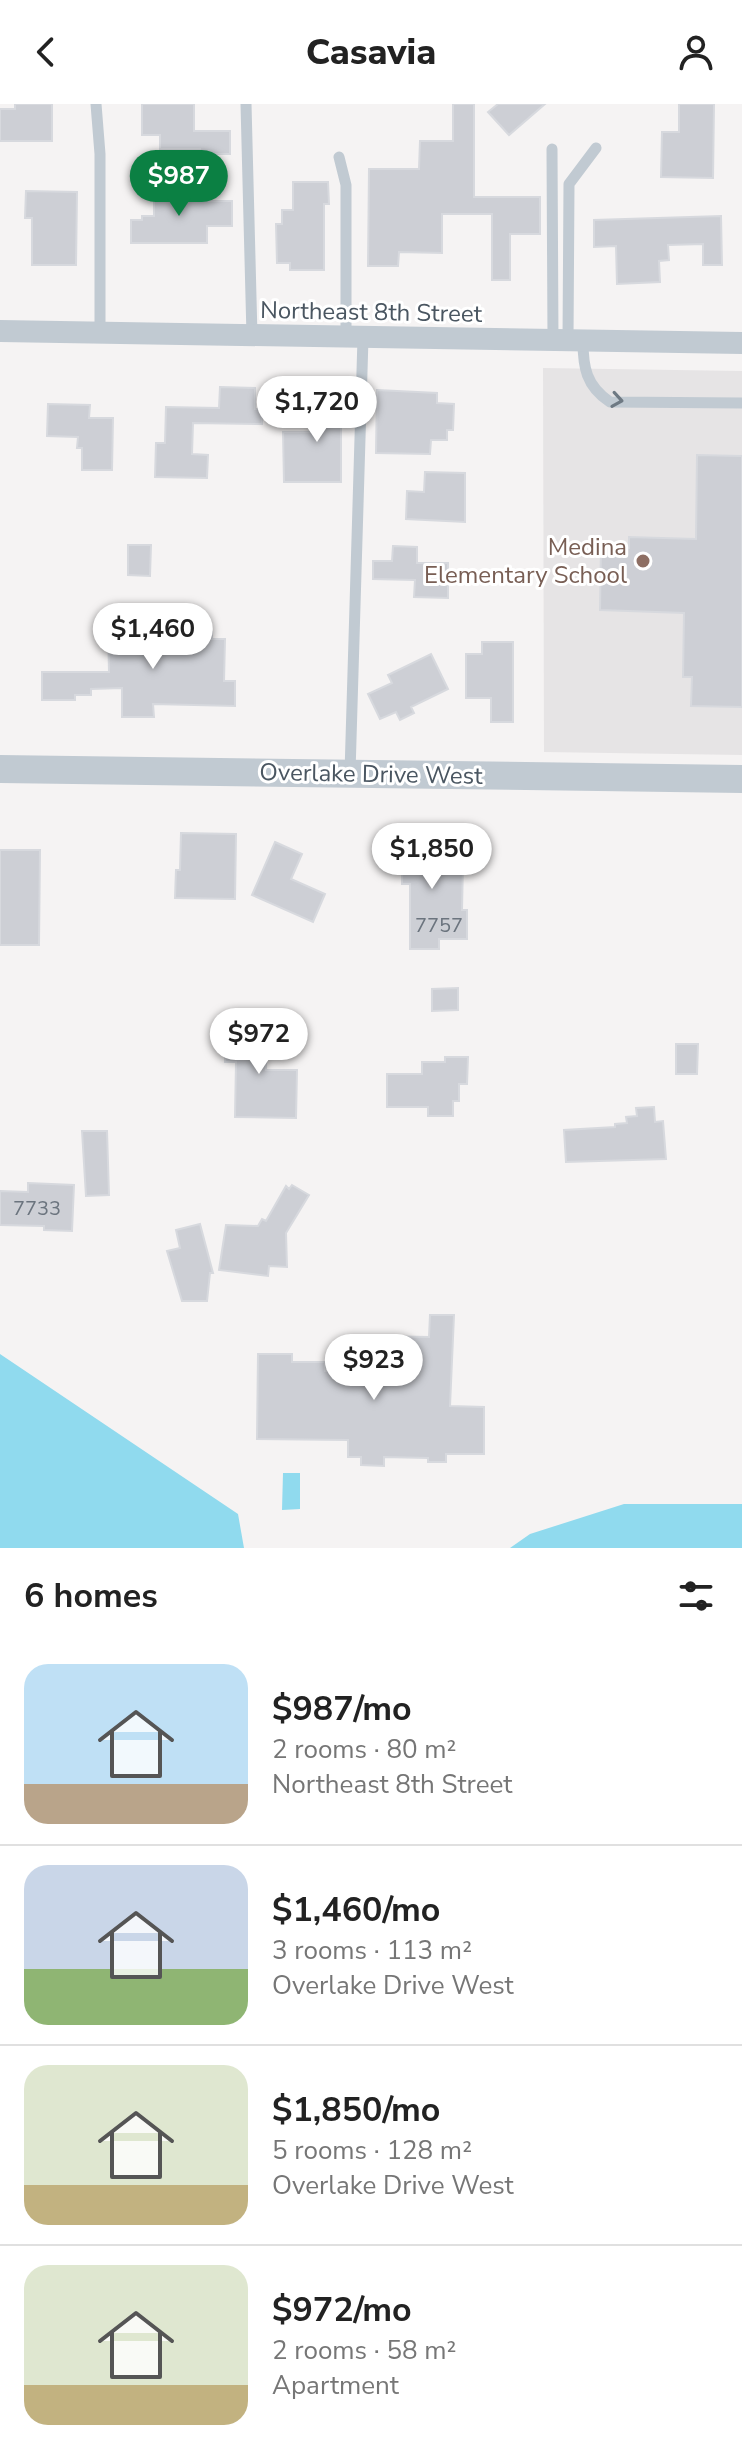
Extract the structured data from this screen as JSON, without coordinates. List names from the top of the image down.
{
  "streets": {
    "street": ["Northeast 8th Street", "Overlake Drive West"]
  },
  "places": ["Medina Elementary School"],
  "house_numbers": ["7757", "7733"],
  "page": {
    "header": "Casavia",
    "price": [
      "$987",
      "$1,720",
      "$1,460",
      "$1,850",
      "$972",
      "$923"
    ],
    "heading": "6 homes",
    "list": [
      {
        "name": "$987/mo",
        "note": "2 rooms · 80 m² · Northeast 8th Street"
      },
      {
        "name": "$1,460/mo",
        "note": "3 rooms · 113 m² · Overlake Drive West"
      },
      {
        "name": "$1,850/mo",
        "note": "5 rooms · 128 m² · Overlake Drive West"
      },
      {
        "name": "$972/mo",
        "note": "2 rooms · 58 m² · Apartment"
      }
    ]
  }
}
